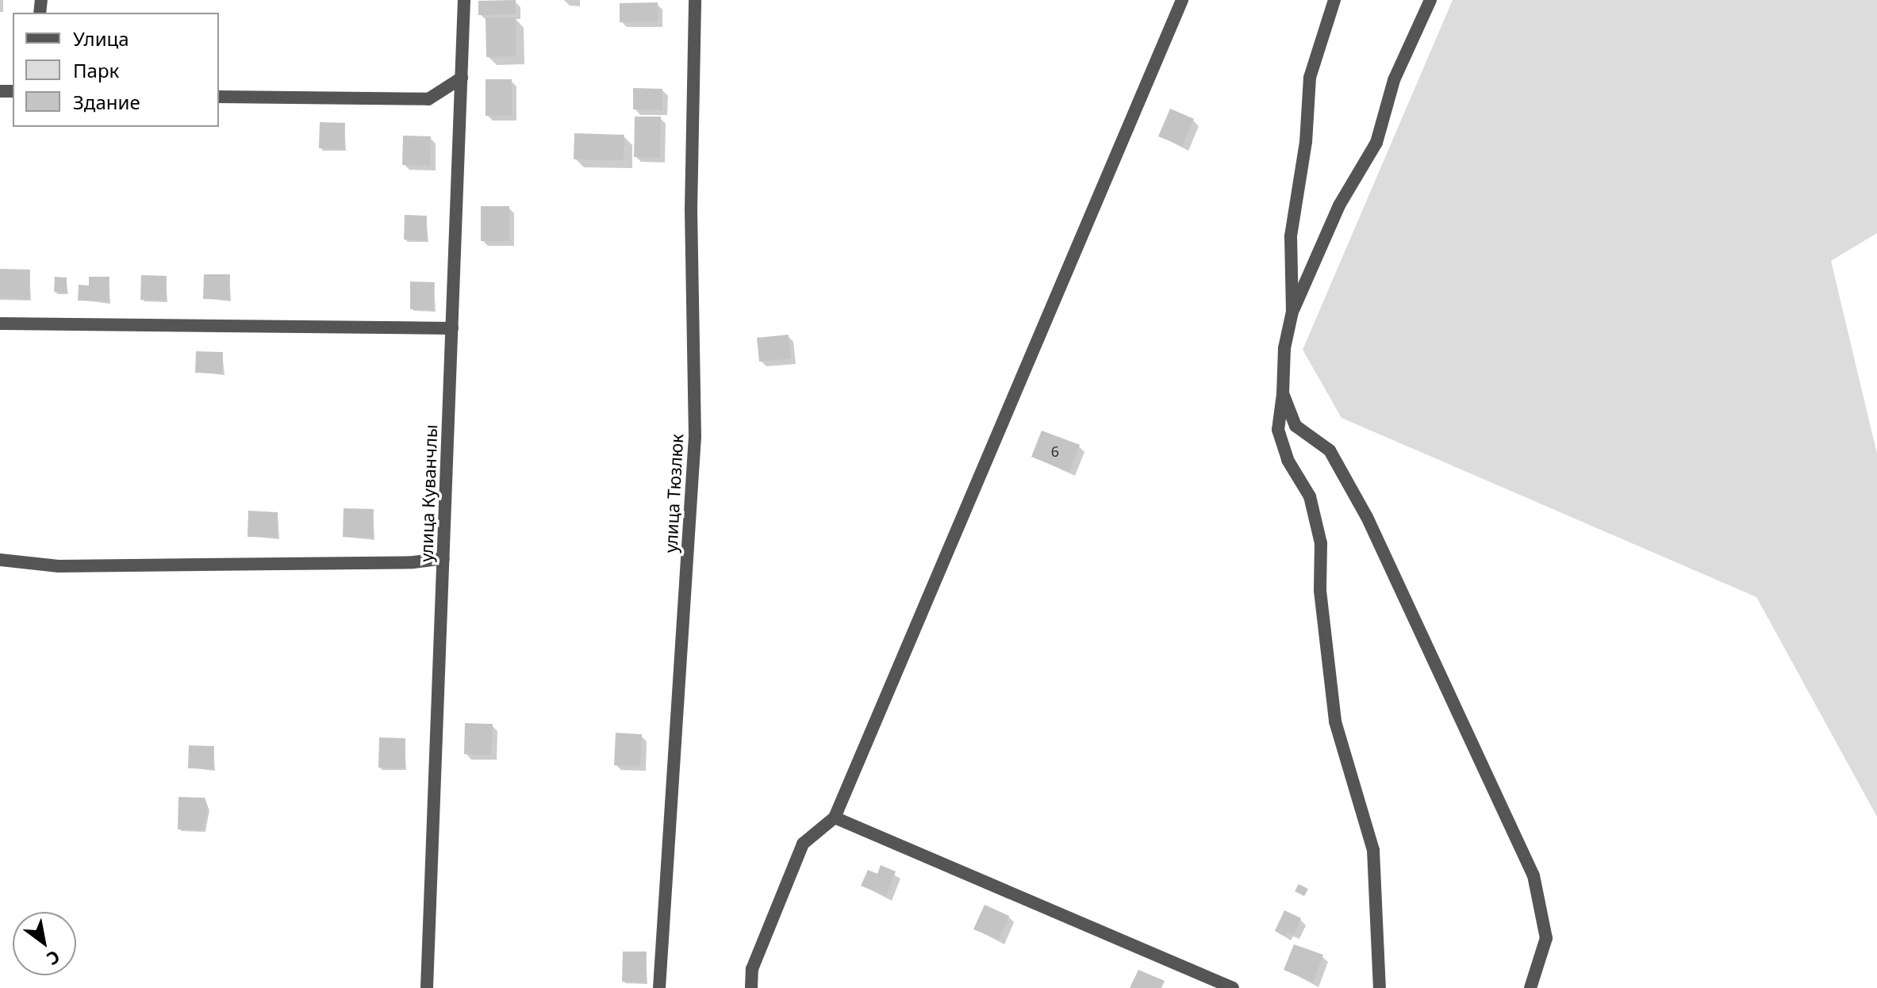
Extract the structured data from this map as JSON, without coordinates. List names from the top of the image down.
{
  "streets": {
    "street": ["улица Куванчлы", "улица Тюзлюк"]
  },
  "house_numbers": ["6"],
  "legend": ["Улица", "Парк", "Здание"],
  "north": "bottom right"
}
